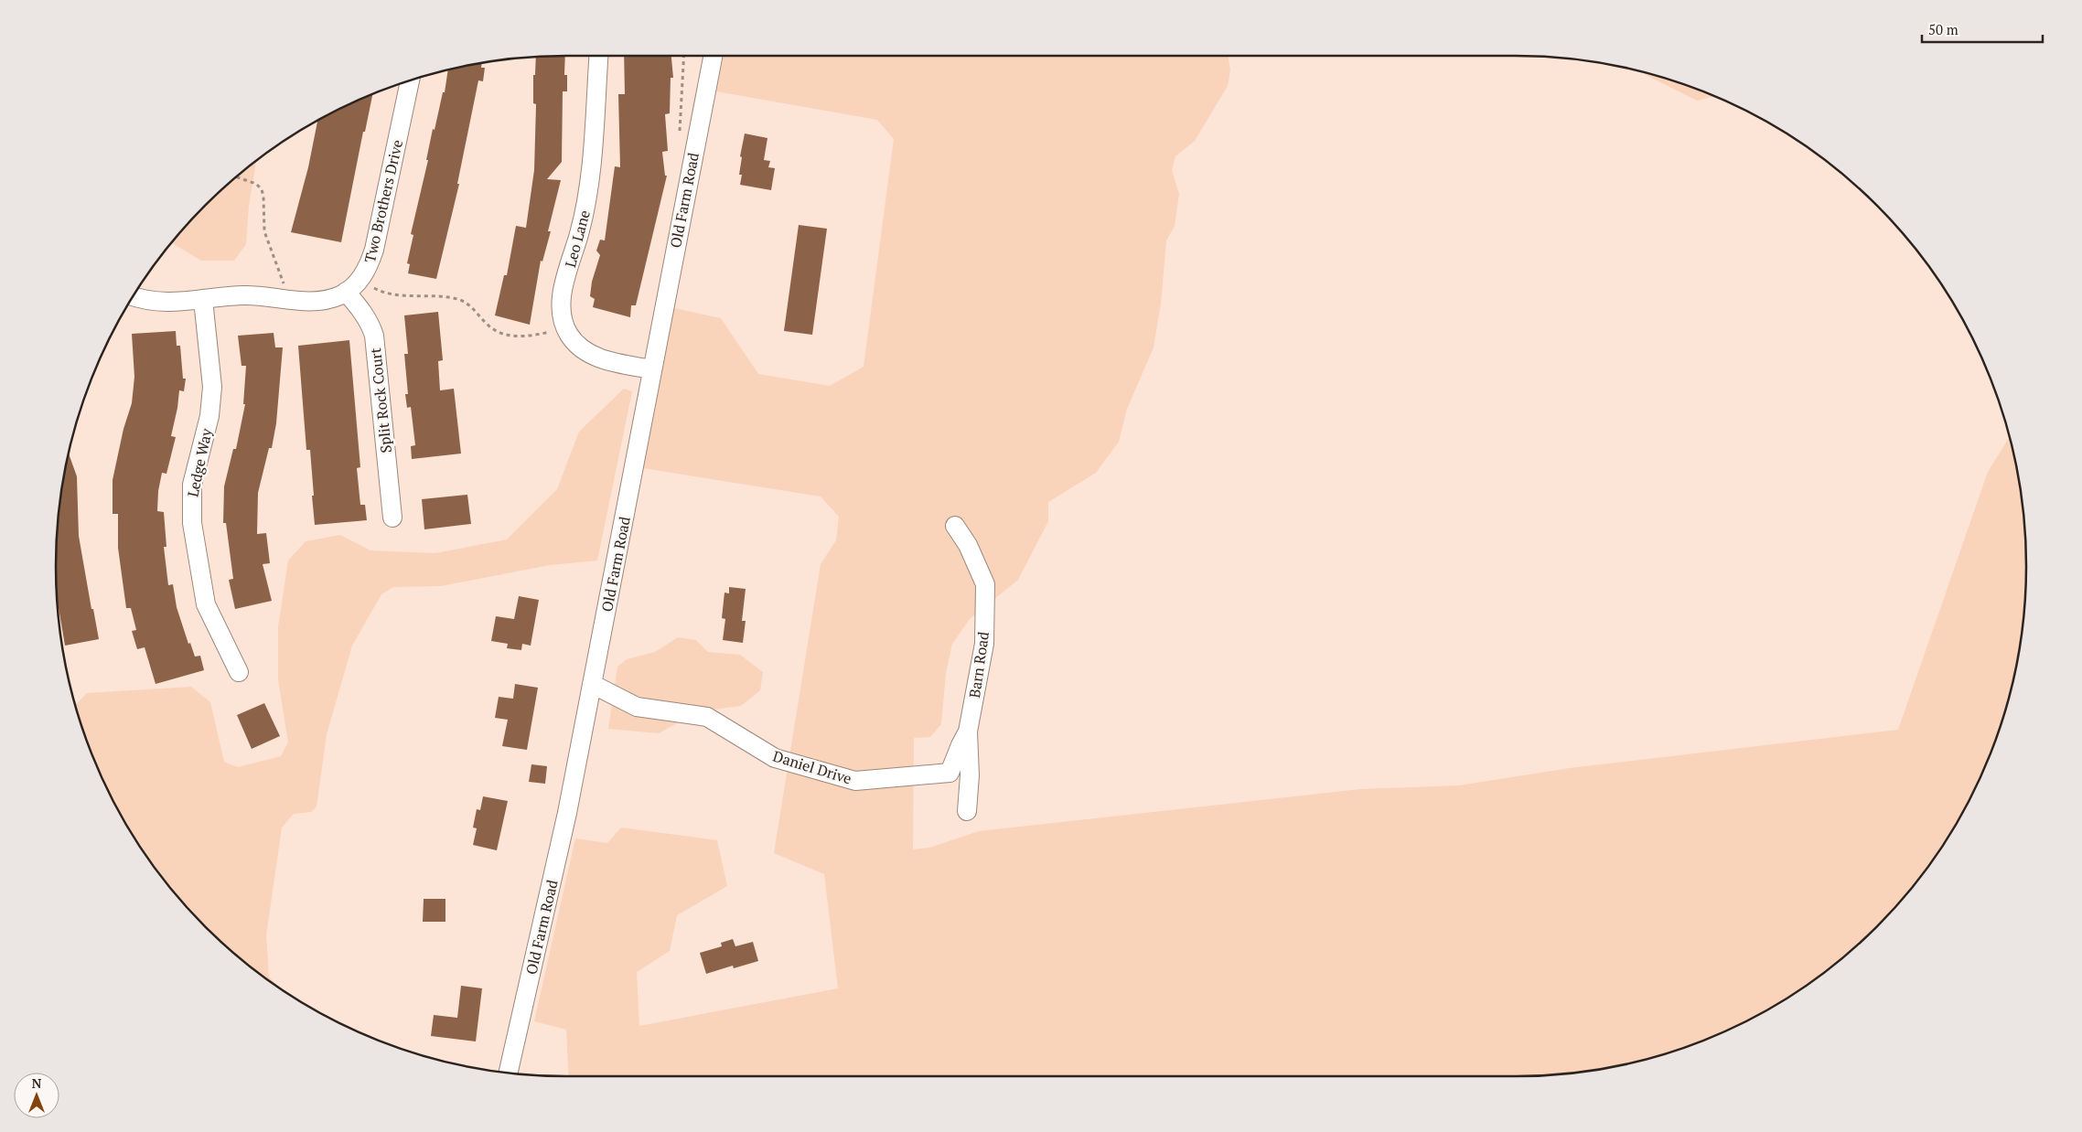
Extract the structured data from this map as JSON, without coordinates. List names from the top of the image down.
{
  "streets": {
    "street": [
      "Old Farm Road",
      "Two Brothers Drive",
      "Leo Lane",
      "Split Rock Court",
      "Ledge Way",
      "Barn Road",
      "Daniel Drive"
    ]
  },
  "crossings": [
    ["Old Farm Road", "Leo Lane"],
    ["Old Farm Road", "Daniel Drive"],
    ["Two Brothers Drive", "Split Rock Court"],
    ["Two Brothers Drive", "Ledge Way"],
    ["Barn Road", "Daniel Drive"]
  ],
  "scale_bar": "50 m",
  "north": "top"
}
